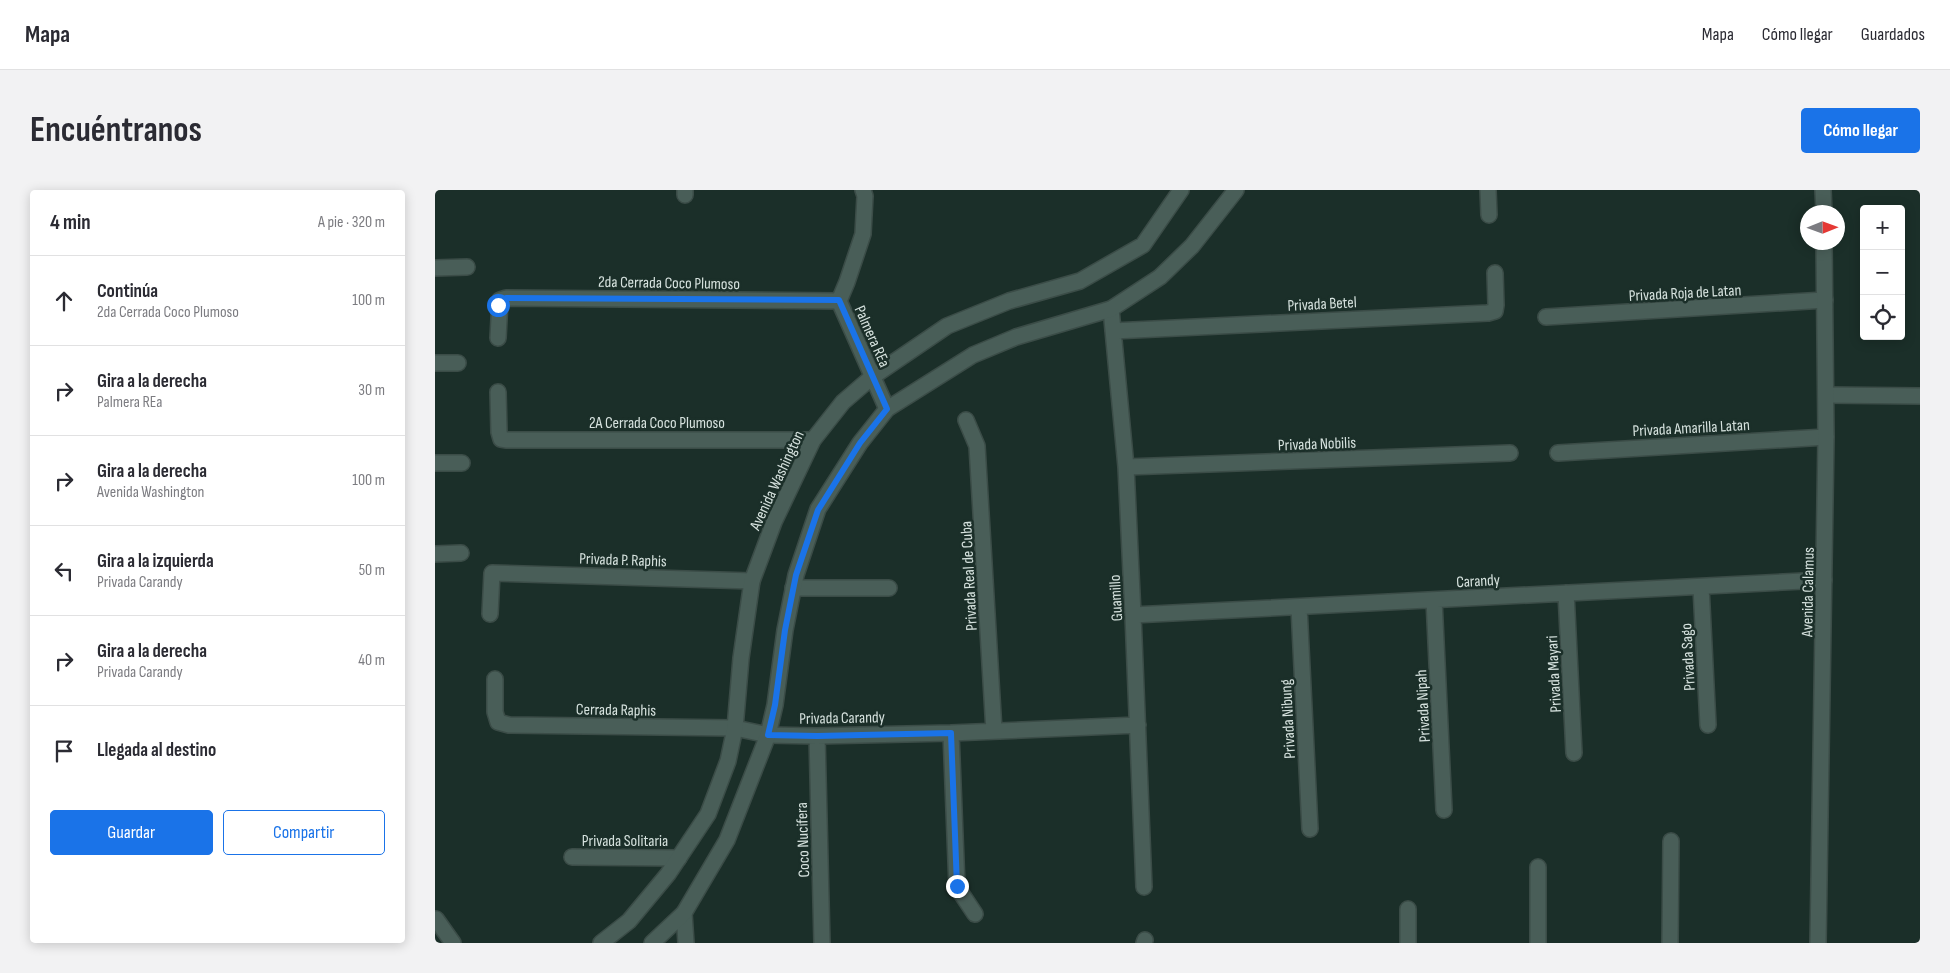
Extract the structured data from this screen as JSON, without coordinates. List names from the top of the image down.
{
  "streets": {
    "street": [
      "2da Cerrada Coco Plumoso",
      "Privada Roja de Latan",
      "Privada Betel",
      "Palmera REa",
      "2A Cerrada Coco Plumoso",
      "Privada Amarilla Latan",
      "Privada Nobilis",
      "Avenida Washington",
      "Privada P. Raphis",
      "Privada Real de Cuba",
      "Carandy",
      "Avenida Calamus",
      "Guamillo",
      "Privada Sago",
      "Privada Mayari",
      "Privada Nipah",
      "Cerrada Raphis",
      "Privada Carandy",
      "Privada Nibung",
      "Privada Solitaria",
      "Coco Nucifera"
    ]
  },
  "crossings": [
    ["2da Cerrada Coco Plumoso", "Palmera REa"],
    ["Privada Roja de Latan", "Avenida Calamus"],
    ["Privada Betel", "Guamillo"],
    ["Palmera REa", "Avenida Washington"],
    ["2A Cerrada Coco Plumoso", "Avenida Washington"],
    ["Privada Amarilla Latan", "Avenida Calamus"],
    ["Privada Nobilis", "Guamillo"],
    ["Avenida Washington", "Privada P. Raphis"],
    ["Avenida Washington", "Cerrada Raphis"],
    ["Avenida Washington", "Privada Carandy"],
    ["Avenida Washington", "Privada Solitaria"],
    ["Privada Real de Cuba", "Privada Carandy"],
    ["Carandy", "Avenida Calamus"],
    ["Carandy", "Guamillo"],
    ["Carandy", "Privada Sago"],
    ["Carandy", "Privada Mayari"],
    ["Carandy", "Privada Nipah"],
    ["Carandy", "Privada Nibung"],
    ["Guamillo", "Privada Carandy"],
    ["Cerrada Raphis", "Privada Carandy"],
    ["Privada Carandy", "Coco Nucifera"]
  ],
  "north": "right",
  "page": {
    "header": "Mapa",
    "nav": ["Mapa", "Cómo llegar", "Guardados"],
    "buttons": [
      "Cómo llegar",
      ["Guardar", "Compartir"]
    ],
    "title": "Encuéntranos",
    "heading": ["4 min", "A pie · 320 m"],
    "map_buttons": ["+", "−"],
    "list": [
      ["Continúa", "2da Cerrada Coco Plumoso", "100 m"],
      ["Gira a la derecha", "Palmera REa", "30 m"],
      ["Gira a la derecha", "Avenida Washington", "100 m"],
      ["Gira a la izquierda", "Privada Carandy", "50 m"],
      ["Gira a la derecha", "Privada Carandy", "40 m"],
      "Llegada al destino"
    ]
  }
}
